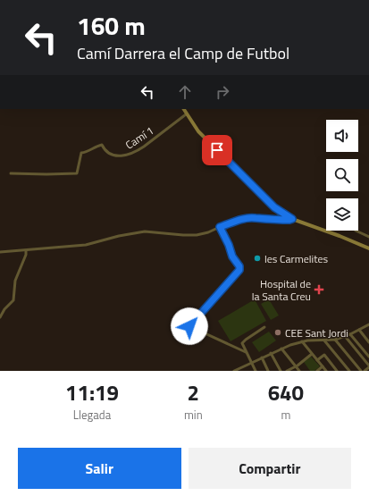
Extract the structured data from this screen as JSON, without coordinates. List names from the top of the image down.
{
  "streets": {
    "street": ["Camí 1"]
  },
  "places": {
    "other": ["les Carmelites", "CEE Sant Jordi"],
    "health": ["Hospital de la Santa Creu"]
  },
  "page": {
    "turn": ["160 m", "Camí Darrera el Camp de Futbol"],
    "eta": [
      "11:19",
      "Llegada",
      "2",
      "min",
      "640",
      "m"
    ],
    "buttons": ["Salir", "Compartir"]
  }
}
